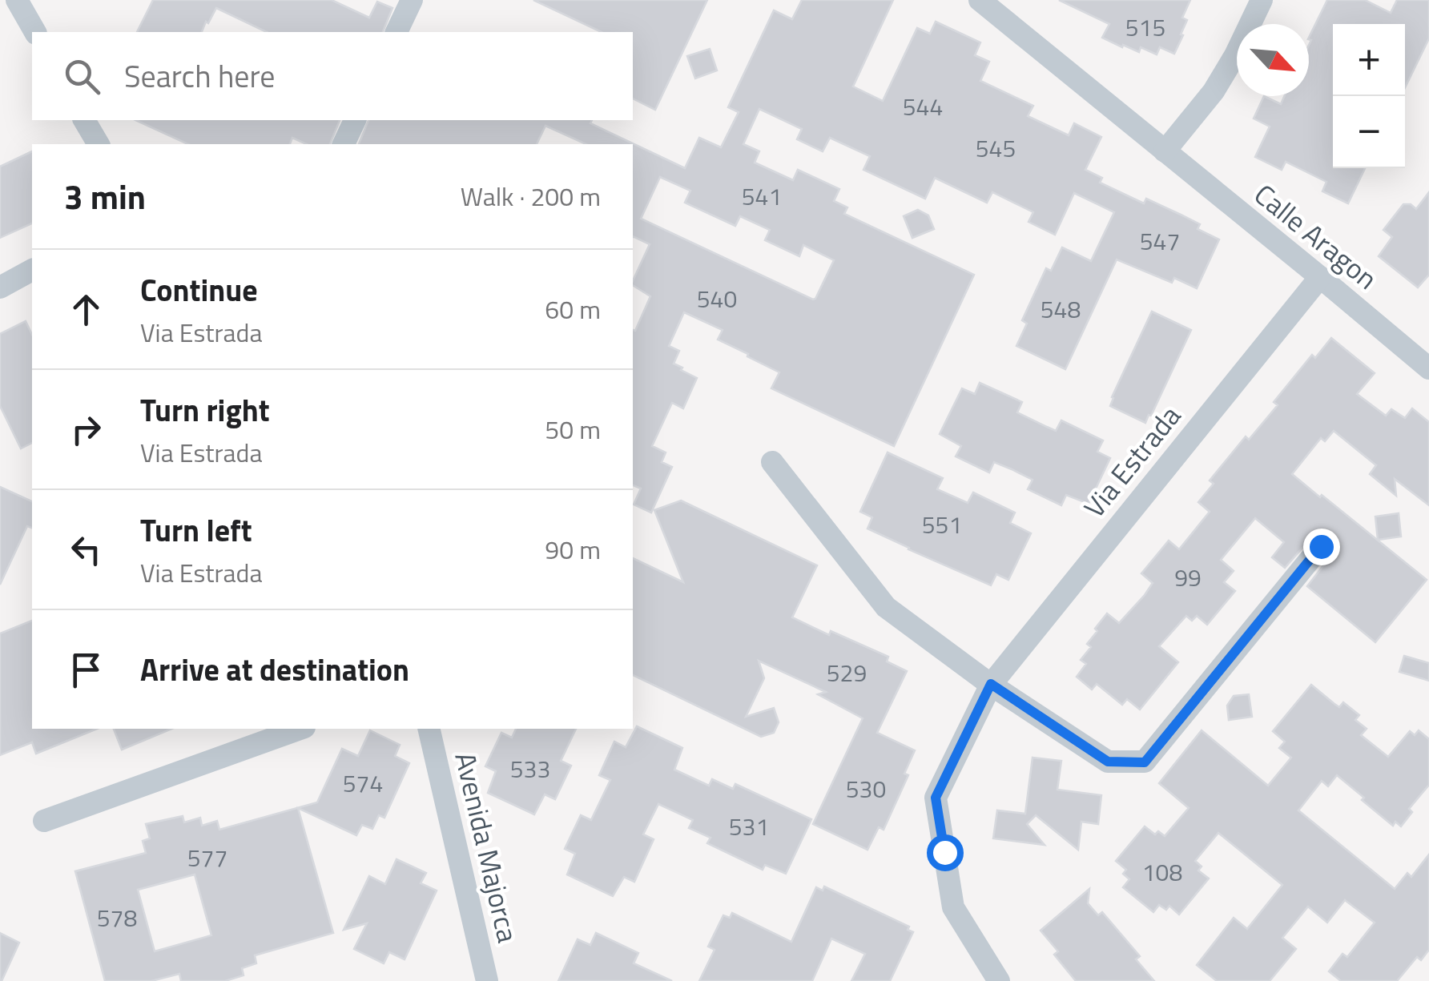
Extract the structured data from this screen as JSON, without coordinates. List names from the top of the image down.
{
  "streets": {
    "street": ["Calle Aragon", "Via Estrada", "Avenida Majorca"]
  },
  "crossings": [
    ["Calle Aragon", "Via Estrada"]
  ],
  "house_numbers": [
    "515",
    "544",
    "545",
    "541",
    "547",
    "540",
    "548",
    "551",
    "99",
    "529",
    "533",
    "574",
    "530",
    "531",
    "577",
    "108",
    "578"
  ],
  "north": "bottom right",
  "page": {
    "map_buttons": ["+", "−"],
    "search": "Search here",
    "heading": ["3 min", "Walk · 200 m"],
    "list": [
      ["Continue", "Via Estrada", "60 m"],
      ["Turn right", "Via Estrada", "50 m"],
      ["Turn left", "Via Estrada", "90 m"],
      "Arrive at destination"
    ]
  }
}
